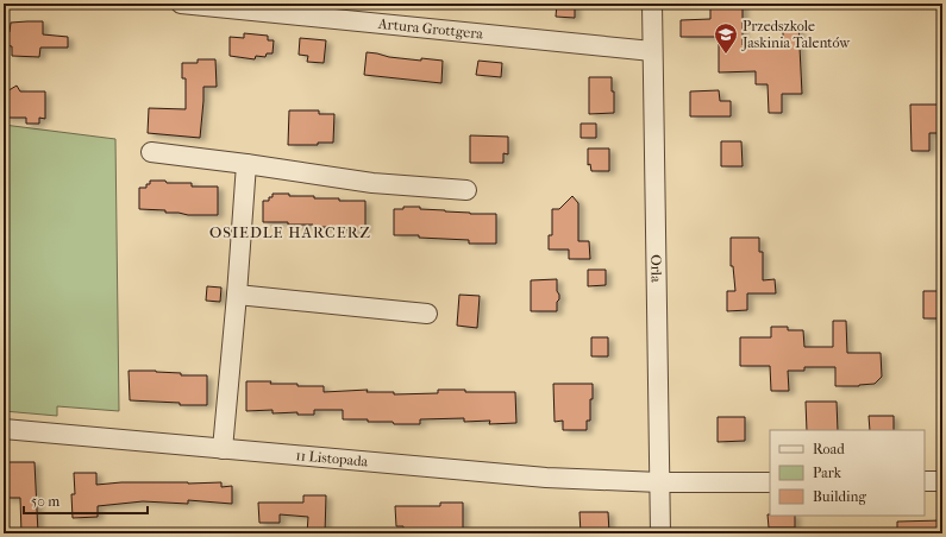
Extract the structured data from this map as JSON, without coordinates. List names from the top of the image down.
{
  "streets": {
    "street": ["Artura Grottgera", "Orla", "11 Listopada"]
  },
  "crossings": [
    ["Artura Grottgera", "Orla"],
    ["Orla", "11 Listopada"]
  ],
  "districts": ["OSIEDLE HARCERZ"],
  "places": {
    "school or university": ["Przedszkole Jaskinia Talentów"]
  },
  "legend": ["Road", "Park", "Building"],
  "scale_bar": "50 m"
}
